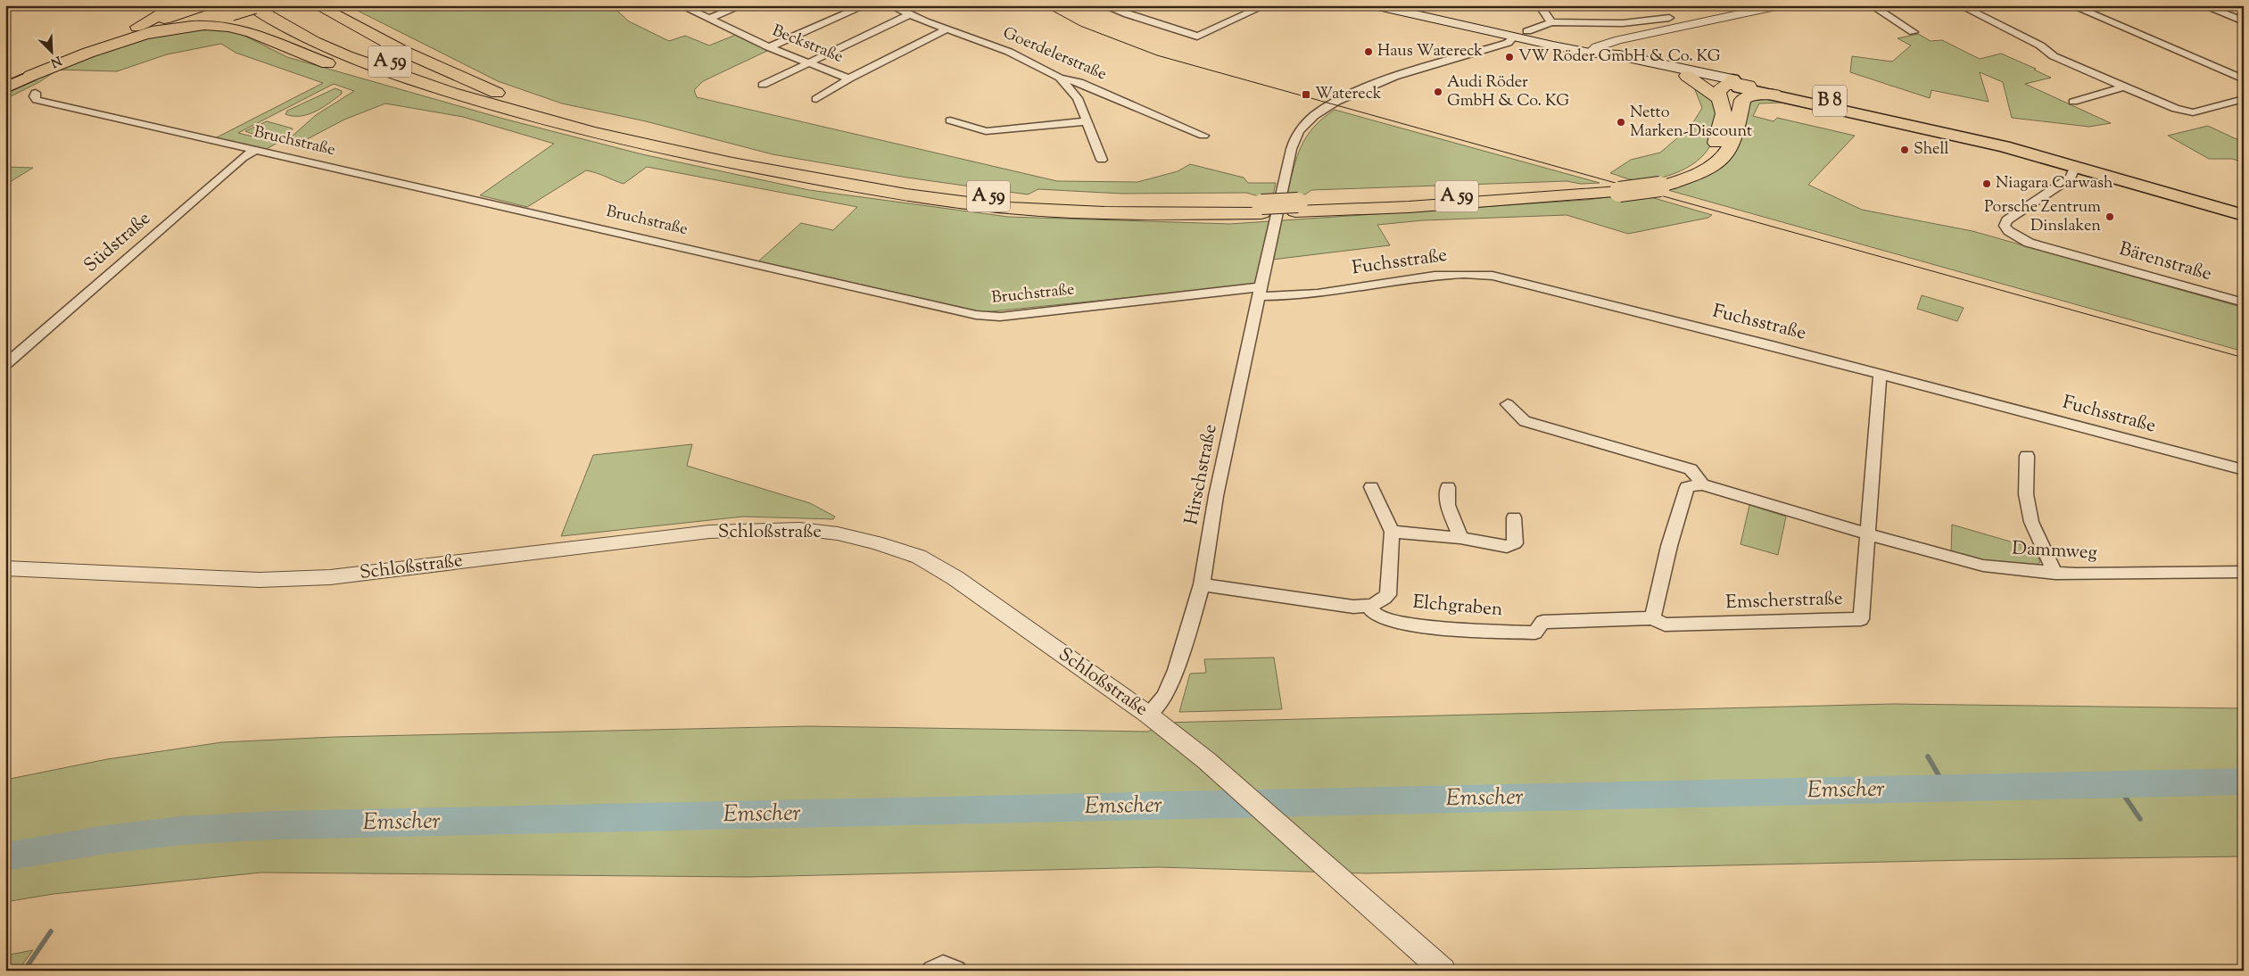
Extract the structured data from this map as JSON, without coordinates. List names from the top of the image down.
{
  "streets": {
    "highway": ["A 59"],
    "main road": ["B 8"],
    "street": [
      "Beckstraße",
      "Goerdelerstraße",
      "Bruchstraße",
      "Südstraße",
      "Fuchsstraße",
      "Bärenstraße",
      "Hirschstraße",
      "Schloßstraße",
      "Dammweg",
      "Emscherstraße",
      "Elchgraben"
    ]
  },
  "crossings": [
    ["A 59", "B 8"],
    ["B 8", "Bärenstraße"],
    ["Bruchstraße", "Südstraße"],
    ["Bruchstraße", "Fuchsstraße"],
    ["Bruchstraße", "Hirschstraße"],
    ["Fuchsstraße", "Hirschstraße"],
    ["Fuchsstraße", "Emscherstraße"],
    ["Hirschstraße", "Schloßstraße"],
    ["Dammweg", "Emscherstraße"],
    ["Emscherstraße", "Elchgraben"]
  ],
  "water": ["Emscher"],
  "places": {
    "other": [
      "Haus Watereck",
      "VW Röder GmbH & Co. KG",
      "Audi Röder GmbH & Co. KG",
      "Netto Marken-Discount",
      "Shell",
      "Niagara Carwash",
      "Porsche Zentrum Dinslaken"
    ],
    "transit": ["Watereck"]
  },
  "north": "bottom right"
}
